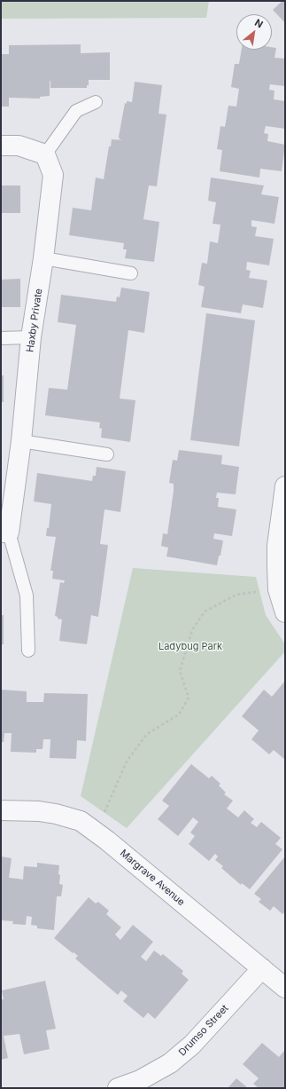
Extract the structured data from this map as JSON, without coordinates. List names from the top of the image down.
{
  "streets": {
    "street": ["Haxby Private", "Margrave Avenue", "Drumso Street"]
  },
  "crossings": [
    ["Margrave Avenue", "Drumso Street"]
  ],
  "parks": ["Ladybug Park"],
  "north": "top right"
}
